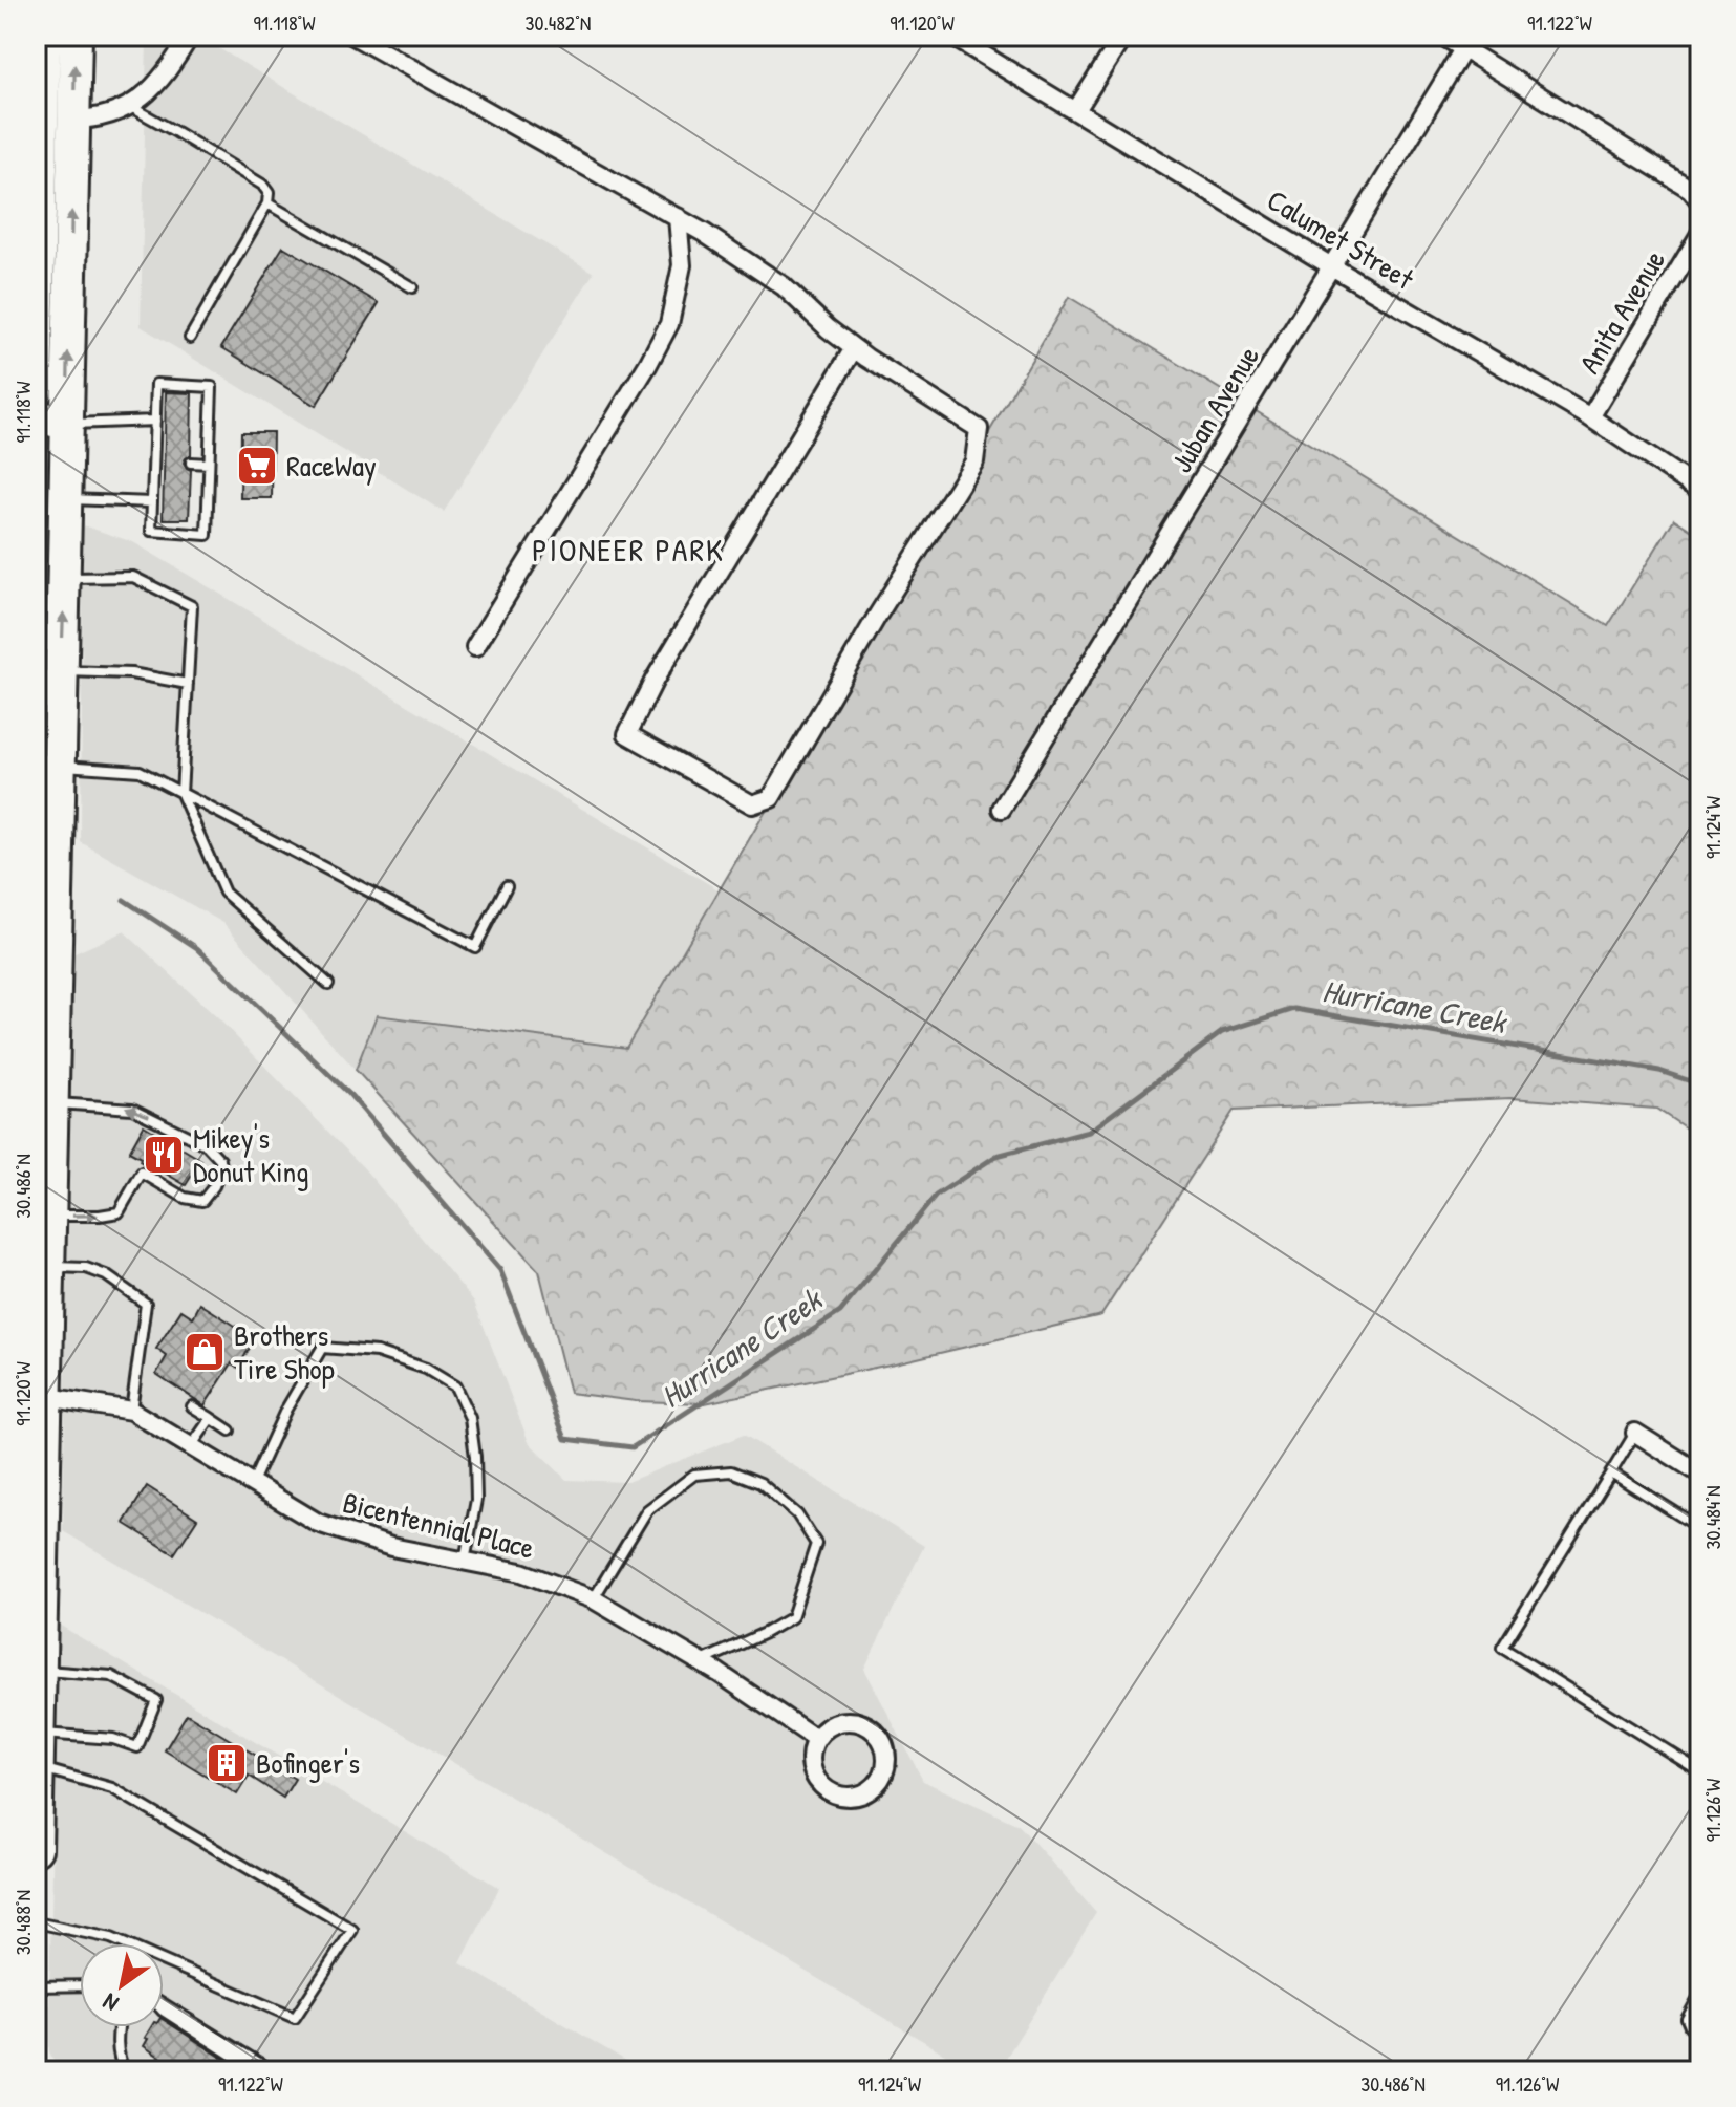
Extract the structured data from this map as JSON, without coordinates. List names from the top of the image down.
{
  "streets": {
    "street": [
      "Calumet Street",
      "Anita Avenue",
      "Juban Avenue",
      "Bicentennial Place"
    ]
  },
  "crossings": [
    ["Calumet Street", "Anita Avenue"],
    ["Calumet Street", "Juban Avenue"]
  ],
  "districts": ["PIONEER PARK"],
  "water": ["Hurricane Creek"],
  "places": {
    "supermarket": ["RaceWay"],
    "restaurant": ["Mikey's Donut King"],
    "shop": ["Brothers Tire Shop"],
    "building": ["Bofinger's"]
  },
  "north": "bottom left",
  "coordinates": [
    "91.118°W",
    "30.482°N",
    "91.120°W",
    "91.122°W",
    "91.124°W",
    "30.486°N",
    "30.484°N",
    "91.126°W",
    "30.488°N"
  ]
}
